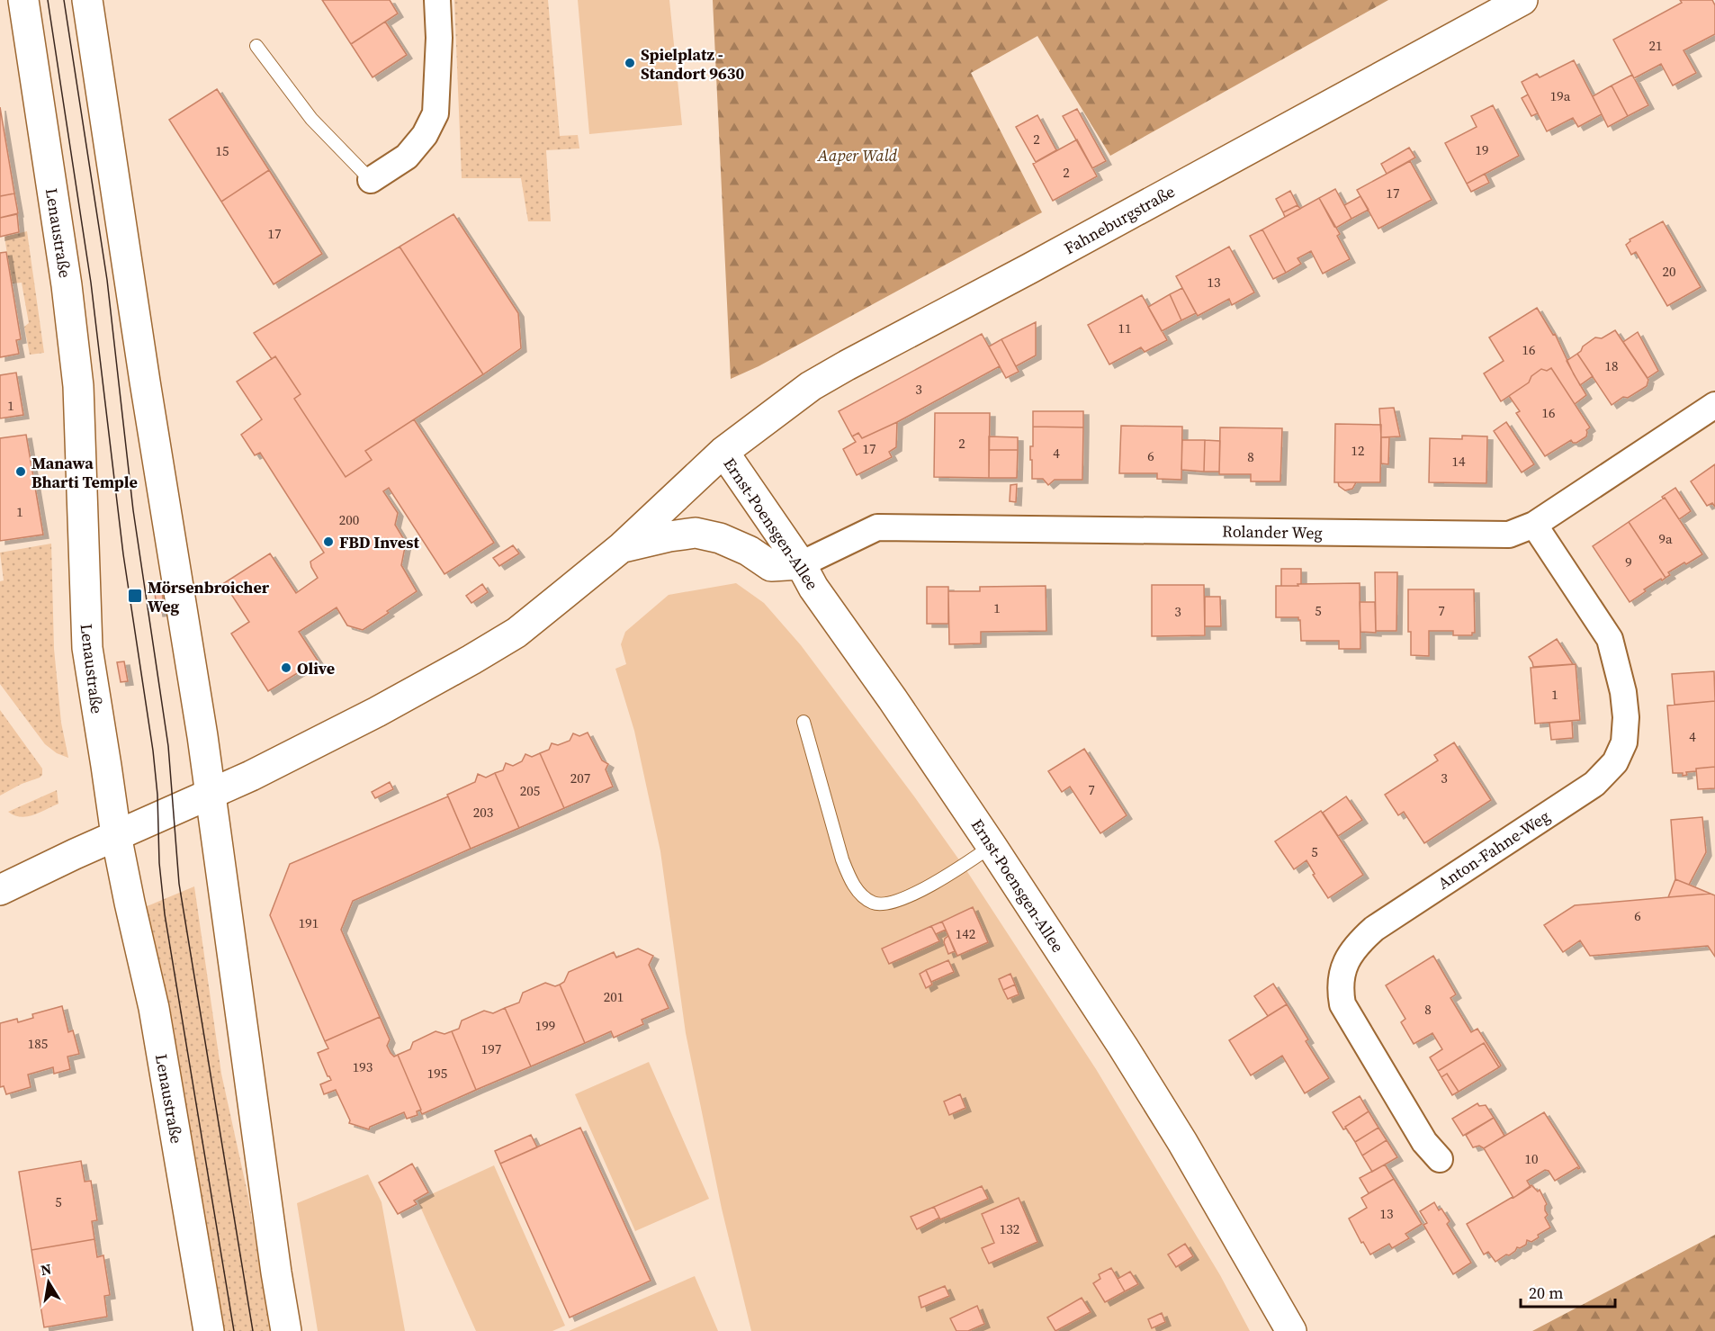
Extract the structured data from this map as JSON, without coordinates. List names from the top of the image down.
{
  "streets": {
    "street": [
      "Fahneburgstraße",
      "Lenaustraße",
      "Ernst-Poensgen-Allee",
      "Rolander Weg",
      "Anton-Fahne-Weg"
    ]
  },
  "crossings": [
    ["Fahneburgstraße", "Ernst-Poensgen-Allee"],
    ["Ernst-Poensgen-Allee", "Rolander Weg"],
    ["Rolander Weg", "Anton-Fahne-Weg"]
  ],
  "parks": ["Aaper Wald"],
  "places": {
    "other": [
      "Spielplatz - Standort 9630",
      "Manawa Bharti Temple",
      "FBD Invest",
      "Olive"
    ],
    "transit": ["Mörsenbroicher Weg"]
  },
  "house_numbers": [
    "21",
    "19a",
    "2",
    "19",
    "15",
    "2",
    "17",
    "17",
    "20",
    "13",
    "11",
    "16",
    "18",
    "3",
    "1",
    "16",
    "2",
    "17",
    "12",
    "4",
    "6",
    "8",
    "14",
    "1",
    "200",
    "9a",
    "9",
    "1",
    "5",
    "7",
    "3",
    "1",
    "4",
    "207",
    "3",
    "7",
    "205",
    "203",
    "5",
    "6",
    "191",
    "142",
    "201",
    "8",
    "199",
    "185",
    "197",
    "193",
    "195",
    "10",
    "5",
    "13",
    "132"
  ],
  "scale_bar": "20 m",
  "north": "top"
}
